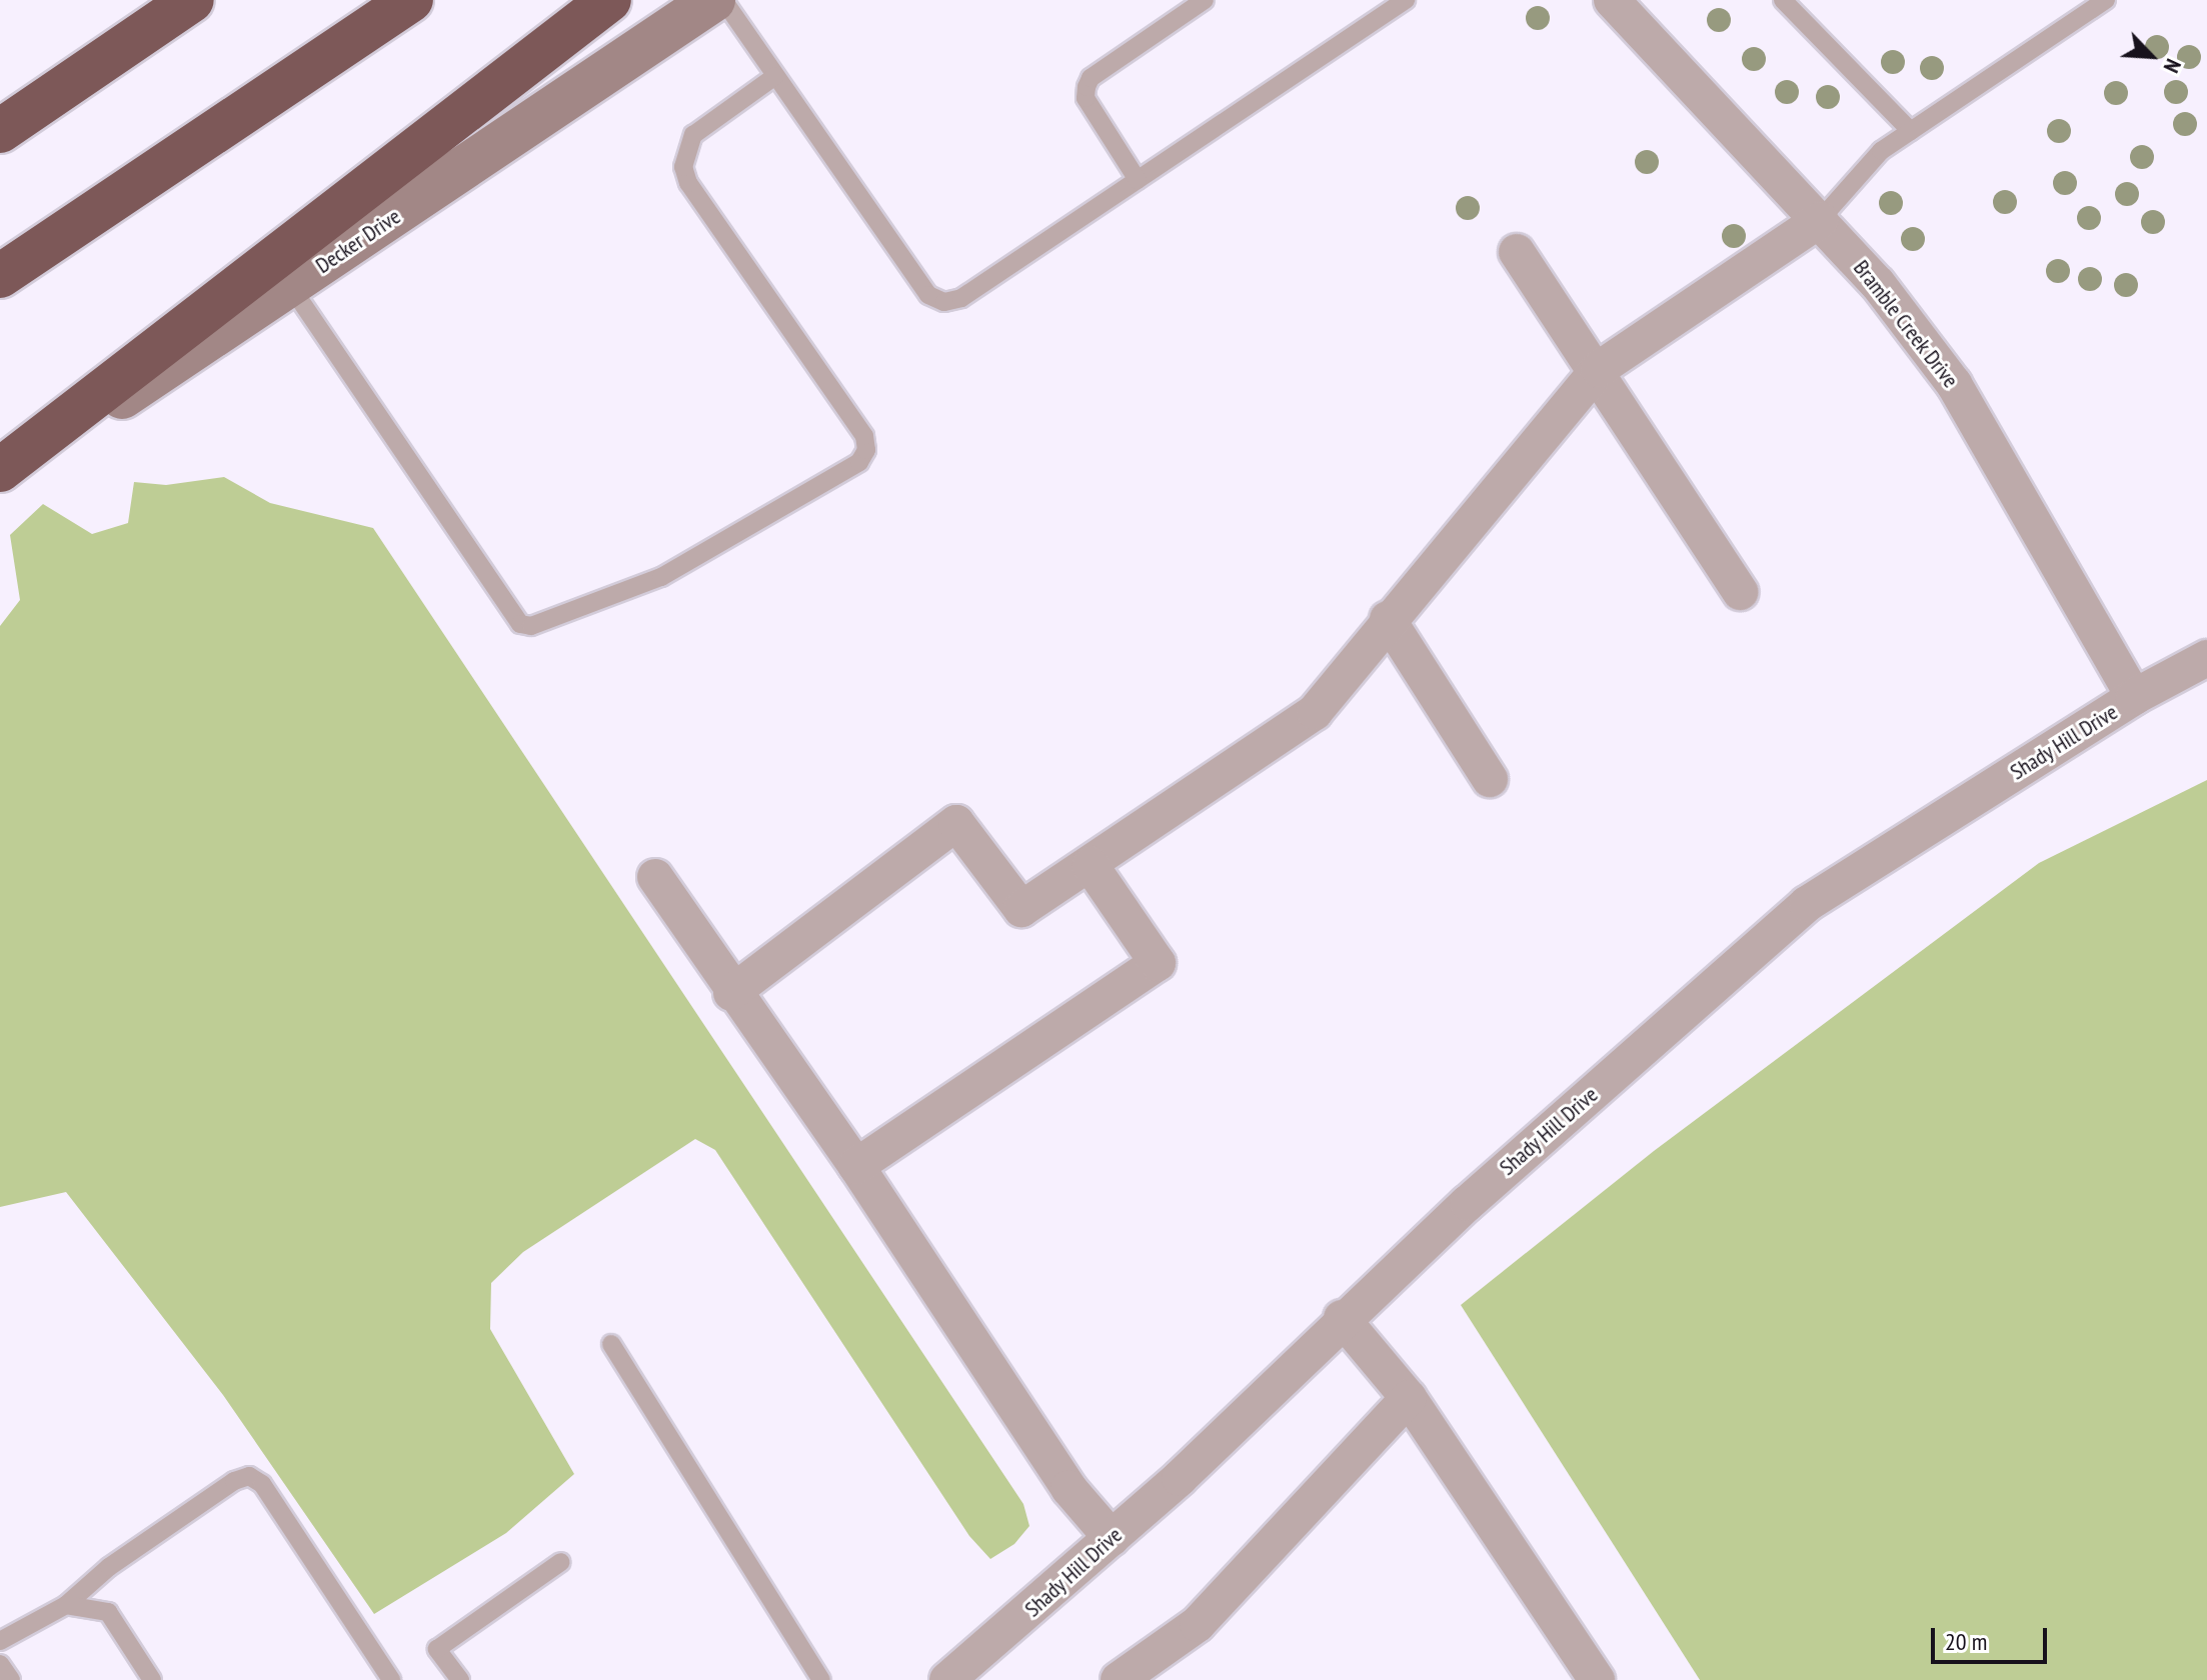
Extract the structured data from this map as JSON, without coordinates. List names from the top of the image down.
{
  "streets": {
    "main road": ["Decker Drive"],
    "street": ["Bramble Creek Drive", "Shady Hill Drive"]
  },
  "crossings": [
    ["Bramble Creek Drive", "Shady Hill Drive"]
  ],
  "scale_bar": "20 m",
  "north": "bottom right"
}
